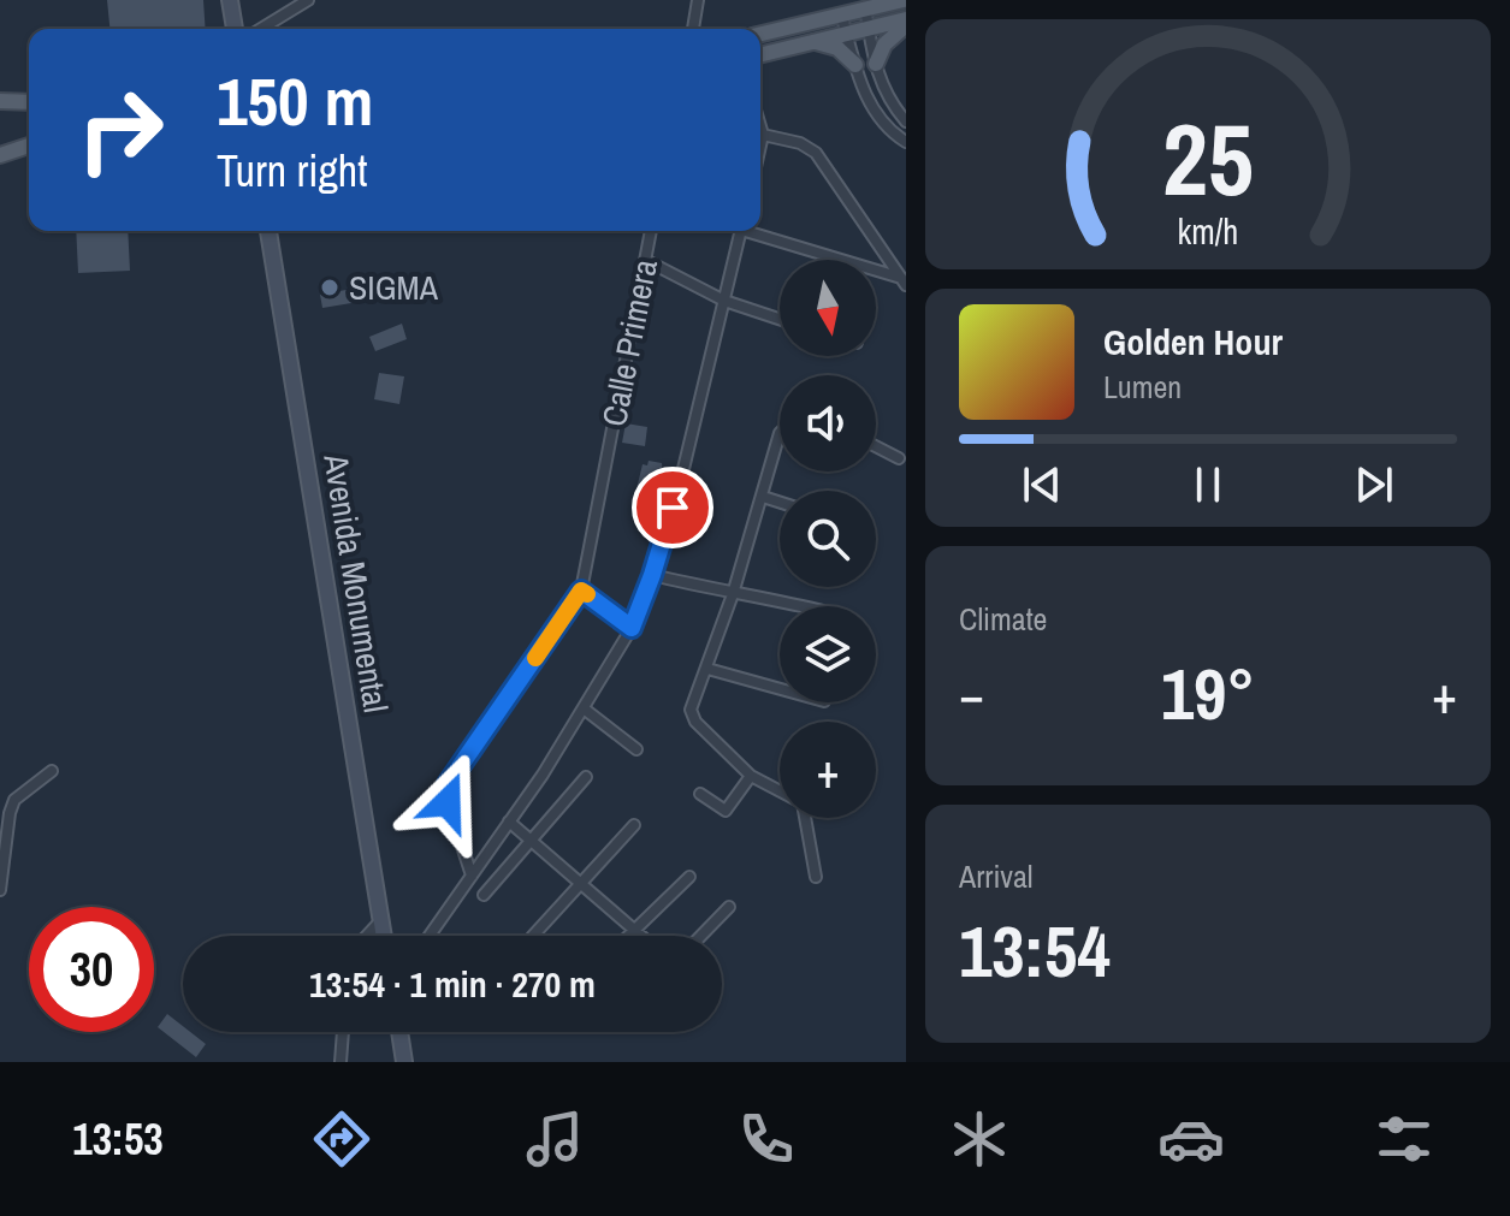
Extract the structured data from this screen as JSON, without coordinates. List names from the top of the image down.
{
  "streets": {
    "main road": ["Avenida Monumental"],
    "street": ["Calle Primera"]
  },
  "places": ["SIGMA"],
  "north": "bottom",
  "page": {
    "turn": ["150 m", "Turn right"],
    "map_buttons": "+",
    "song": ["Golden Hour", "Lumen"],
    "tile": [
      "Climate",
      ["Arrival", "13:54"]
    ],
    "heat": ["−", "19°", "+"],
    "limit": "30",
    "trip": "13:54 · 1 min · 270 m",
    "tabs": "13:53",
    "gauge": ["25", "km/h"]
  }
}
